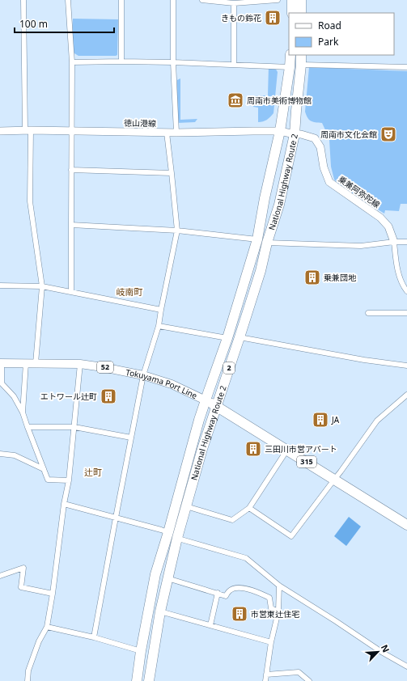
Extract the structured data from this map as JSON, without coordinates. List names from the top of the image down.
{
  "streets": {
    "highway": ["National Highway Route 2", "2", "315"],
    "main road": ["52", "Tokuyama Port Line"],
    "street": ["徳山港線", "乗兼阿弥陀線"]
  },
  "crossings": [
    ["徳山港線", "National Highway Route 2"],
    ["徳山港線", "乗兼阿弥陀線"],
    ["National Highway Route 2", "乗兼阿弥陀線"],
    ["National Highway Route 2", "Tokuyama Port Line"],
    ["National Highway Route 2", "315"],
    ["Tokuyama Port Line", "315"]
  ],
  "districts": ["岐南町", "辻町"],
  "places": {
    "building": [
      "きもの鈴花",
      "乗兼団地",
      "エトワール辻町",
      "JA",
      "三田川市営アパート",
      "市営東辻住宅"
    ],
    "museum": ["周南市美術博物館"],
    "theatre": ["周南市文化会館"]
  },
  "legend": ["Road", "Park"],
  "scale_bar": "100 m",
  "north": "top right"
}
